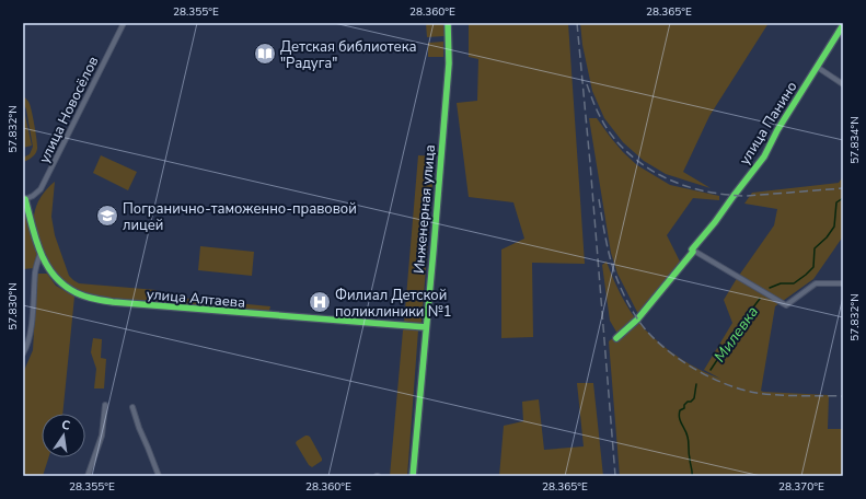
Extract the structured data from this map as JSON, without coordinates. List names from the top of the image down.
{
  "streets": {
    "street": [
      "улица Новосёлов",
      "улица Панино",
      "Инженерная улица",
      "улица Алтаева"
    ]
  },
  "crossings": [
    ["улица Новосёлов", "улица Алтаева"],
    ["Инженерная улица", "улица Алтаева"]
  ],
  "water": ["Милевка"],
  "places": {
    "library": ["Детская библиотека \"Радуга\""],
    "school or university": ["Погранично-таможенно-правовой лицей"],
    "hospital": ["Филиал Детской поликлиники №1"]
  },
  "north": "top",
  "coordinates": [
    "28.355°E",
    "28.360°E",
    "28.365°E",
    "57.832°N",
    "57.834°N",
    "57.830°N",
    "28.370°E"
  ]
}
